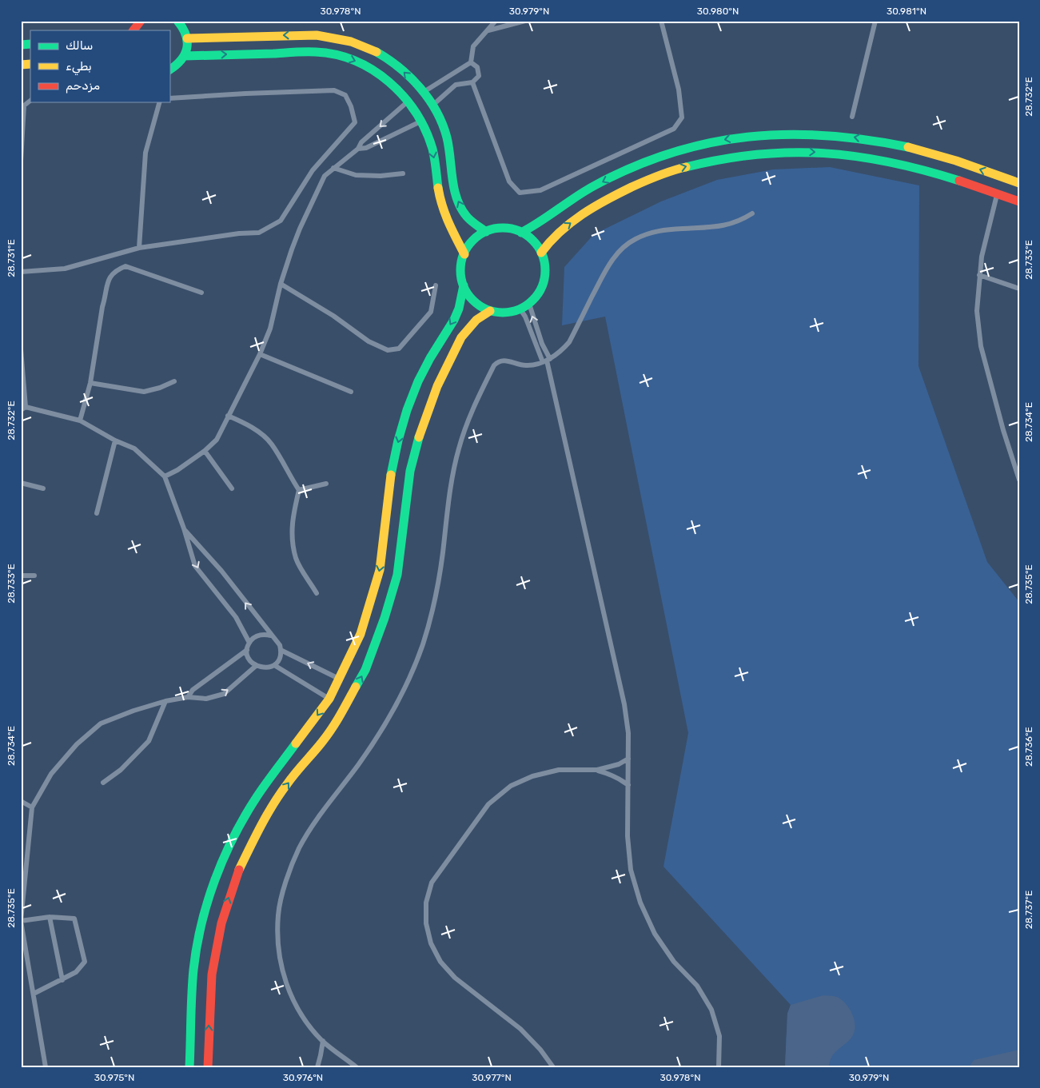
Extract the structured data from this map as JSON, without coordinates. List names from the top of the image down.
{
  "legend": ["سالك", "بطيء", "مزدحم"],
  "coordinates": [
    "30.978°N",
    "30.979°N",
    "30.980°N",
    "30.981°N",
    "28.732°E",
    "28.731°E",
    "28.733°E",
    "28.734°E",
    "28.735°E",
    "28.736°E",
    "28.737°E",
    "30.975°N",
    "30.976°N",
    "30.977°N"
  ]
}
